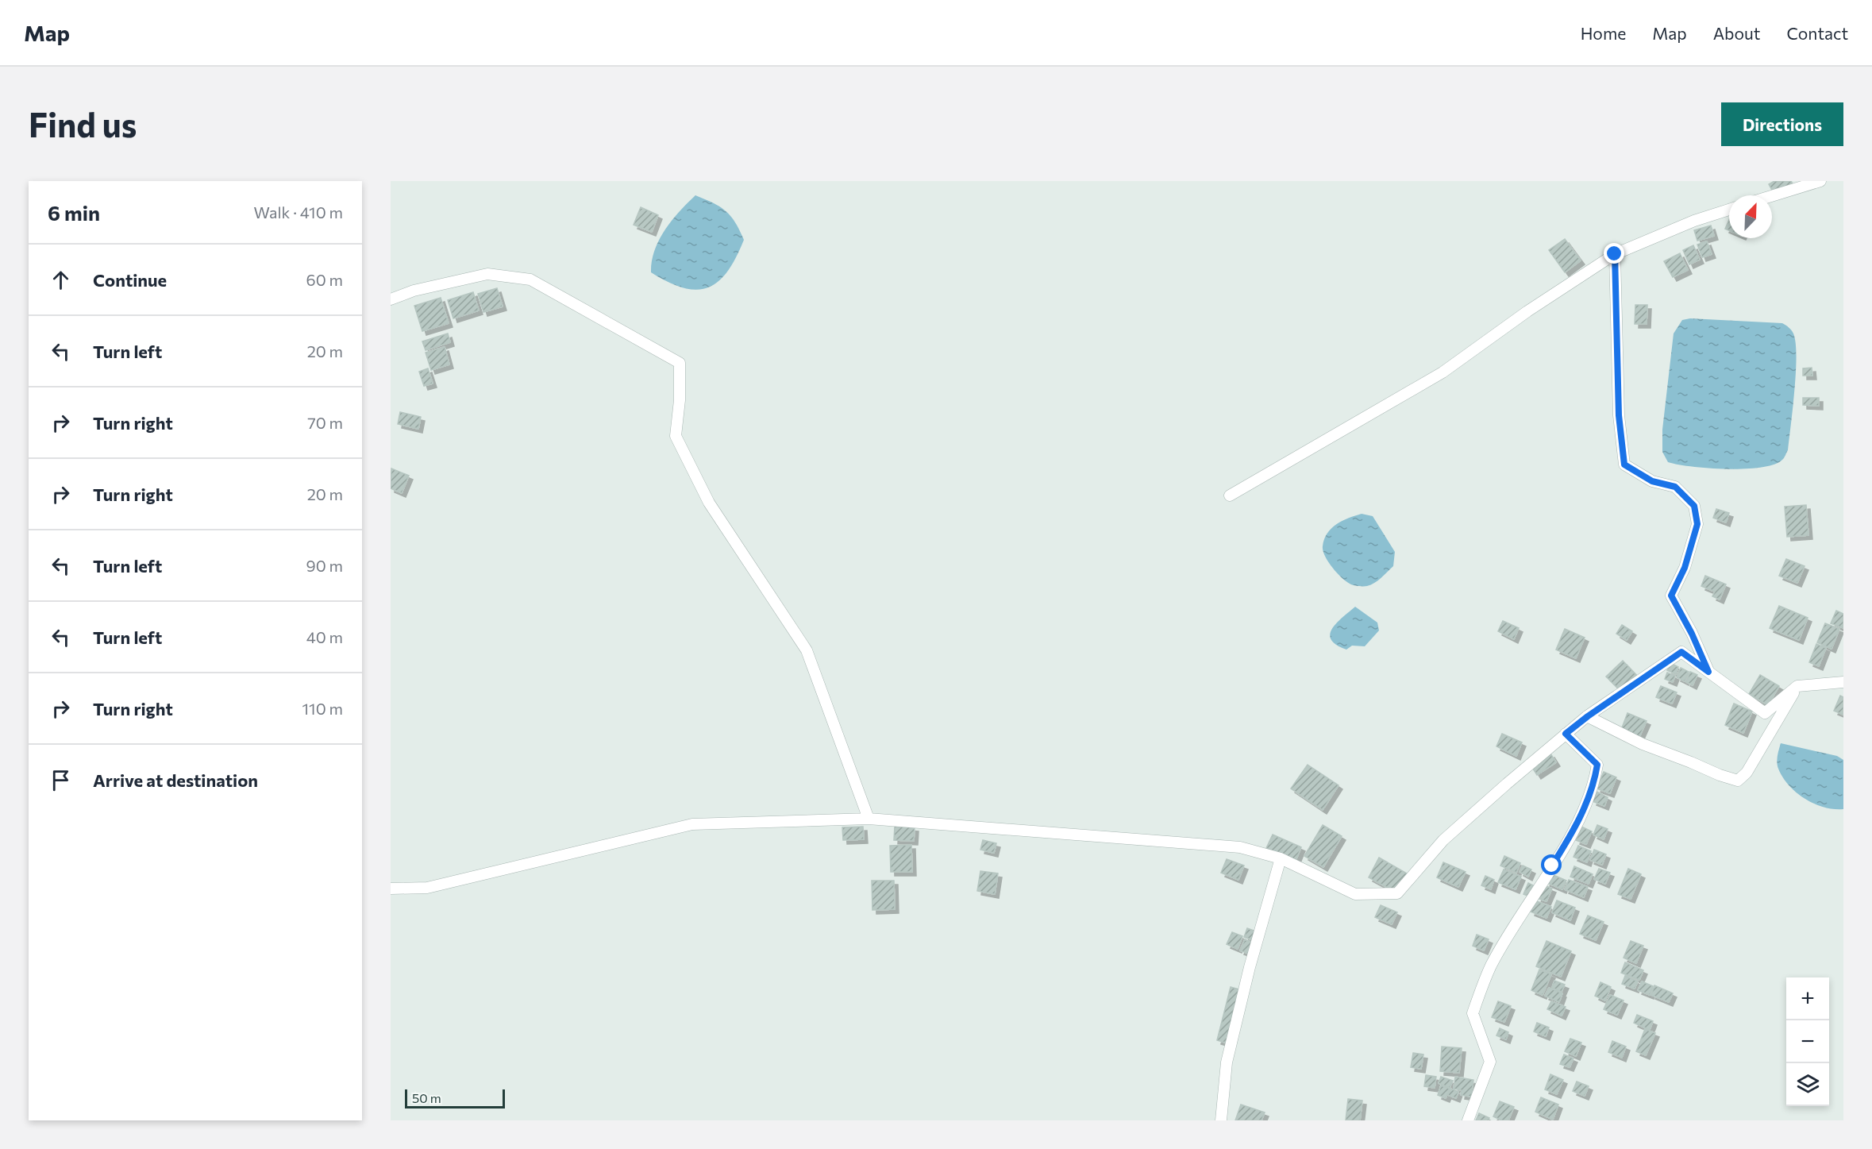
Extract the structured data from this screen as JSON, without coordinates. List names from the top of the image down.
{
  "scale_bar": "50 m",
  "north": "top right",
  "page": {
    "header": "Map",
    "nav": [
      "Home",
      "Map",
      "About",
      "Contact"
    ],
    "buttons": "Directions",
    "title": "Find us",
    "heading": ["6 min", "Walk · 410 m"],
    "list": [
      ["Continue", "60 m"],
      ["Turn left", "20 m"],
      ["Turn right", "70 m"],
      ["Turn right", "20 m"],
      ["Turn left", "90 m"],
      ["Turn left", "40 m"],
      ["Turn right", "110 m"],
      "Arrive at destination"
    ],
    "map_buttons": ["+", "−"],
    "scale": "50 m"
  }
}
